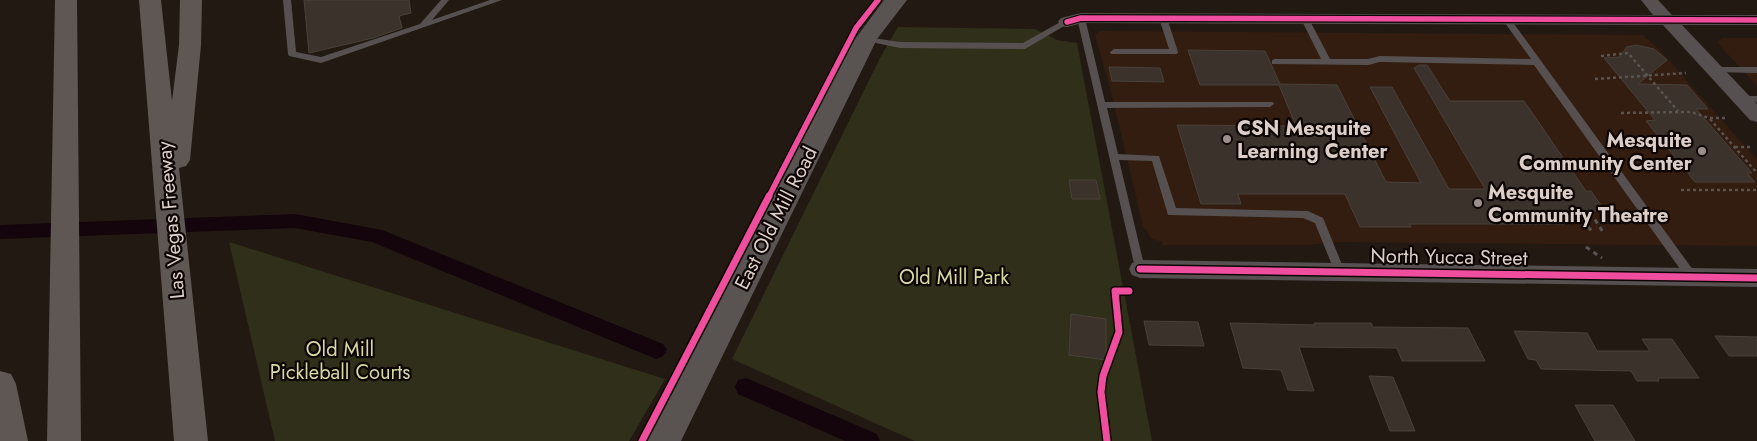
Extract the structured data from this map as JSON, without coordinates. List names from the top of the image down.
{
  "streets": {
    "highway": ["Las Vegas Freeway"],
    "street": ["East Old Mill Road", "North Yucca Street"]
  },
  "parks": ["Old Mill Park", "Old Mill Pickleball Courts"],
  "places": ["CSN Mesquite Learning Center", "Mesquite Community Center", "Mesquite Community Theatre"]
}
